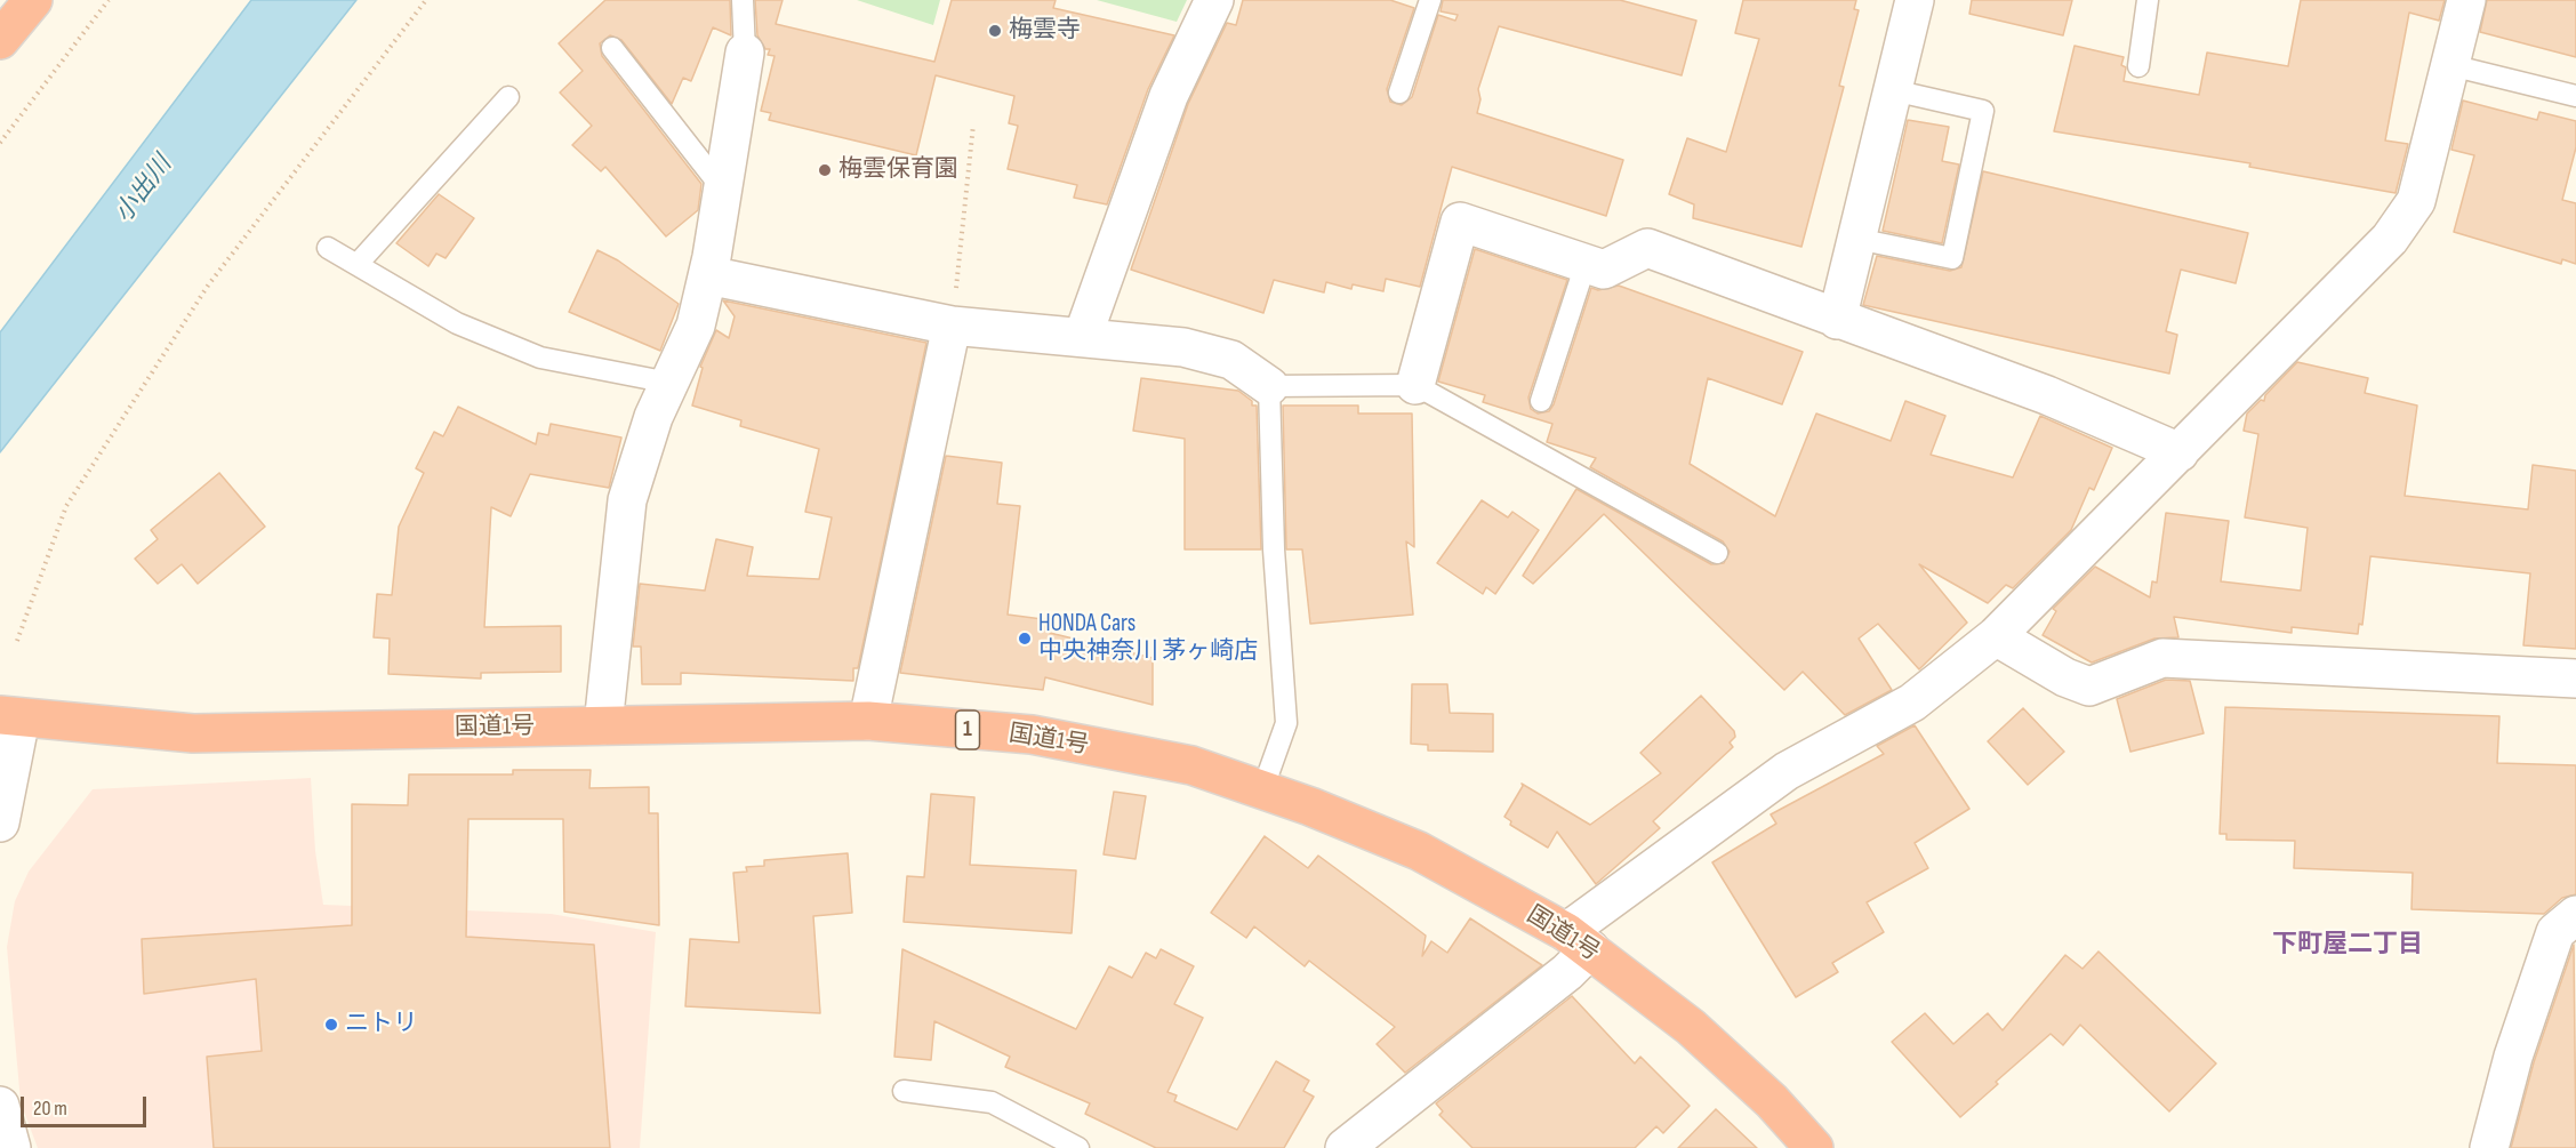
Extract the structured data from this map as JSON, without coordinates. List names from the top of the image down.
{
  "streets": {
    "highway": ["国道1号", "1"]
  },
  "districts": ["下町屋二丁目"],
  "water": ["小出川"],
  "places": [
    "梅雲寺",
    "梅雲保育園",
    "HONDA Cars 中央神奈川 茅ヶ崎店",
    "ニトリ"
  ],
  "scale_bar": "20 m"
}
